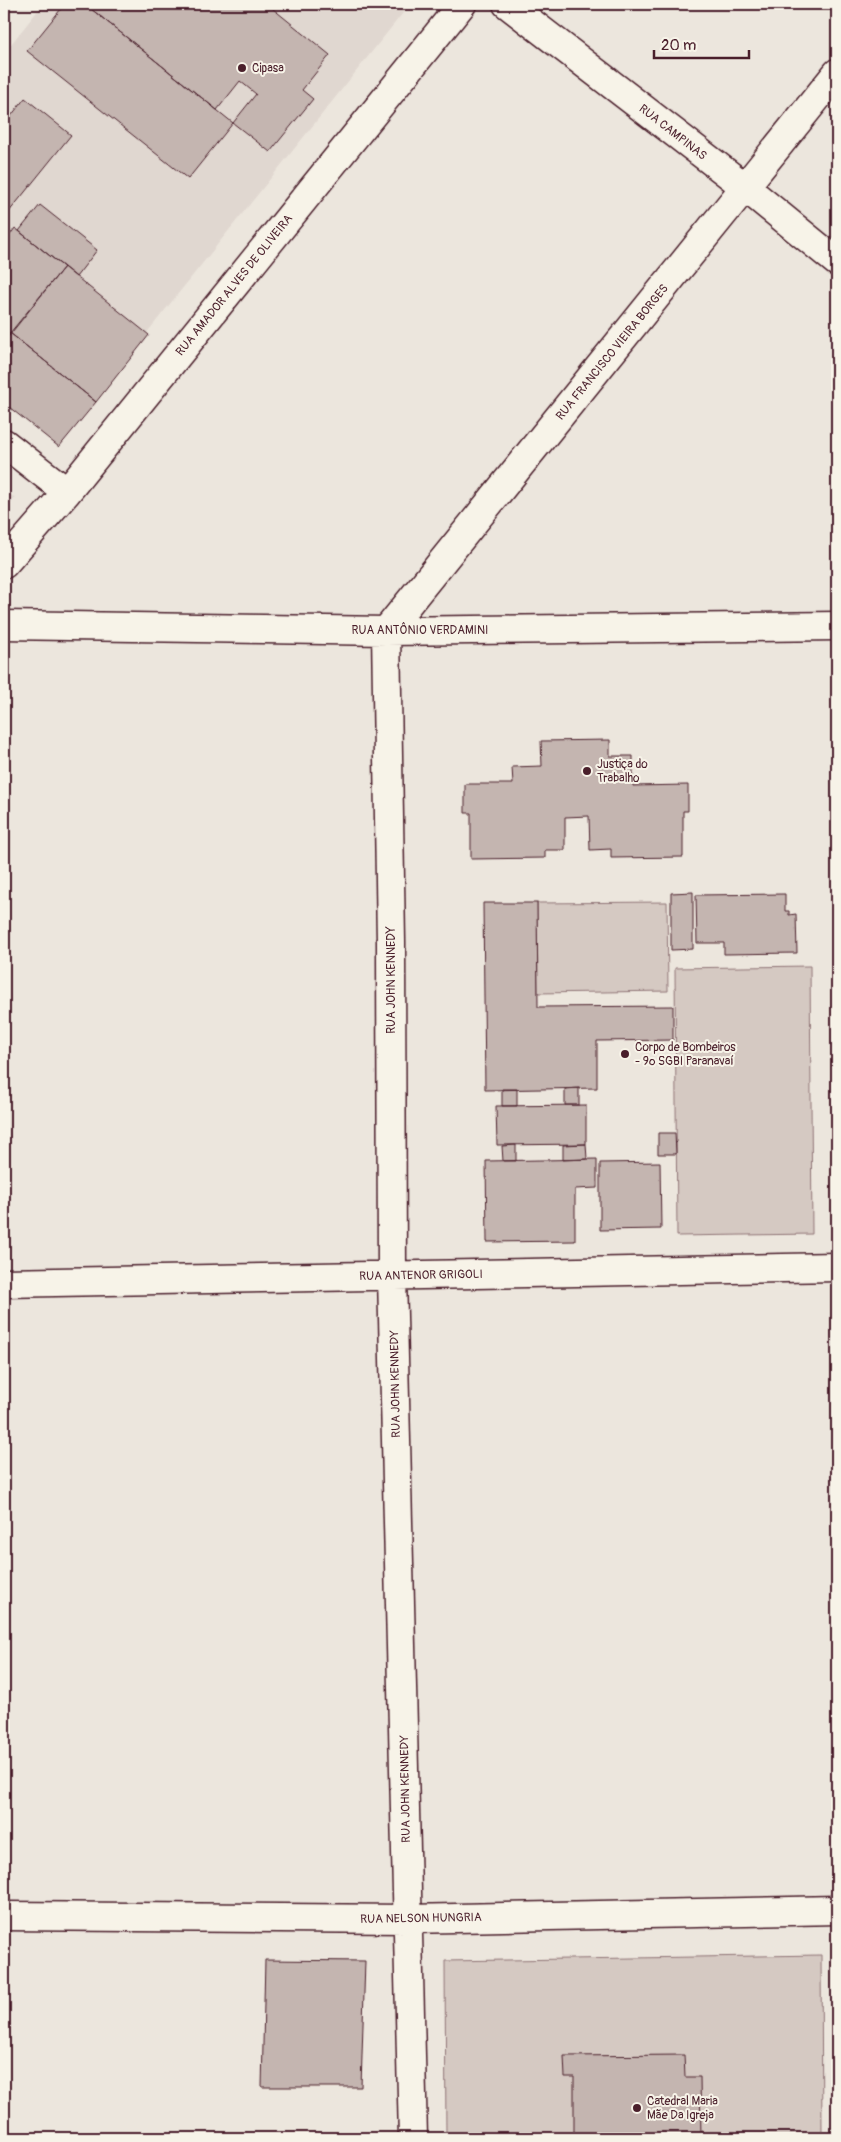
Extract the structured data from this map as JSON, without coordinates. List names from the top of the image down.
{
  "streets": {
    "street": [
      "RUA CAMPINAS",
      "RUA AMADOR ALVES DE OLIVEIRA",
      "RUA FRANCISCO VIEIRA BORGES",
      "RUA ANTÔNIO VERDAMINI",
      "RUA JOHN KENNEDY",
      "RUA ANTENOR GRIGOLI",
      "RUA NELSON HUNGRIA"
    ]
  },
  "crossings": [
    ["RUA CAMPINAS", "RUA FRANCISCO VIEIRA BORGES"],
    ["RUA FRANCISCO VIEIRA BORGES", "RUA ANTÔNIO VERDAMINI"],
    ["RUA FRANCISCO VIEIRA BORGES", "RUA JOHN KENNEDY"],
    ["RUA ANTÔNIO VERDAMINI", "RUA JOHN KENNEDY"],
    ["RUA JOHN KENNEDY", "RUA ANTENOR GRIGOLI"],
    ["RUA JOHN KENNEDY", "RUA NELSON HUNGRIA"]
  ],
  "places": [
    "Cipasa",
    "Justiça do Trabalho",
    "Corpo de Bombeiros - 9º SGBI Paranavaí",
    "Catedral Maria Mãe Da Igreja"
  ],
  "scale_bar": "20 m"
}
